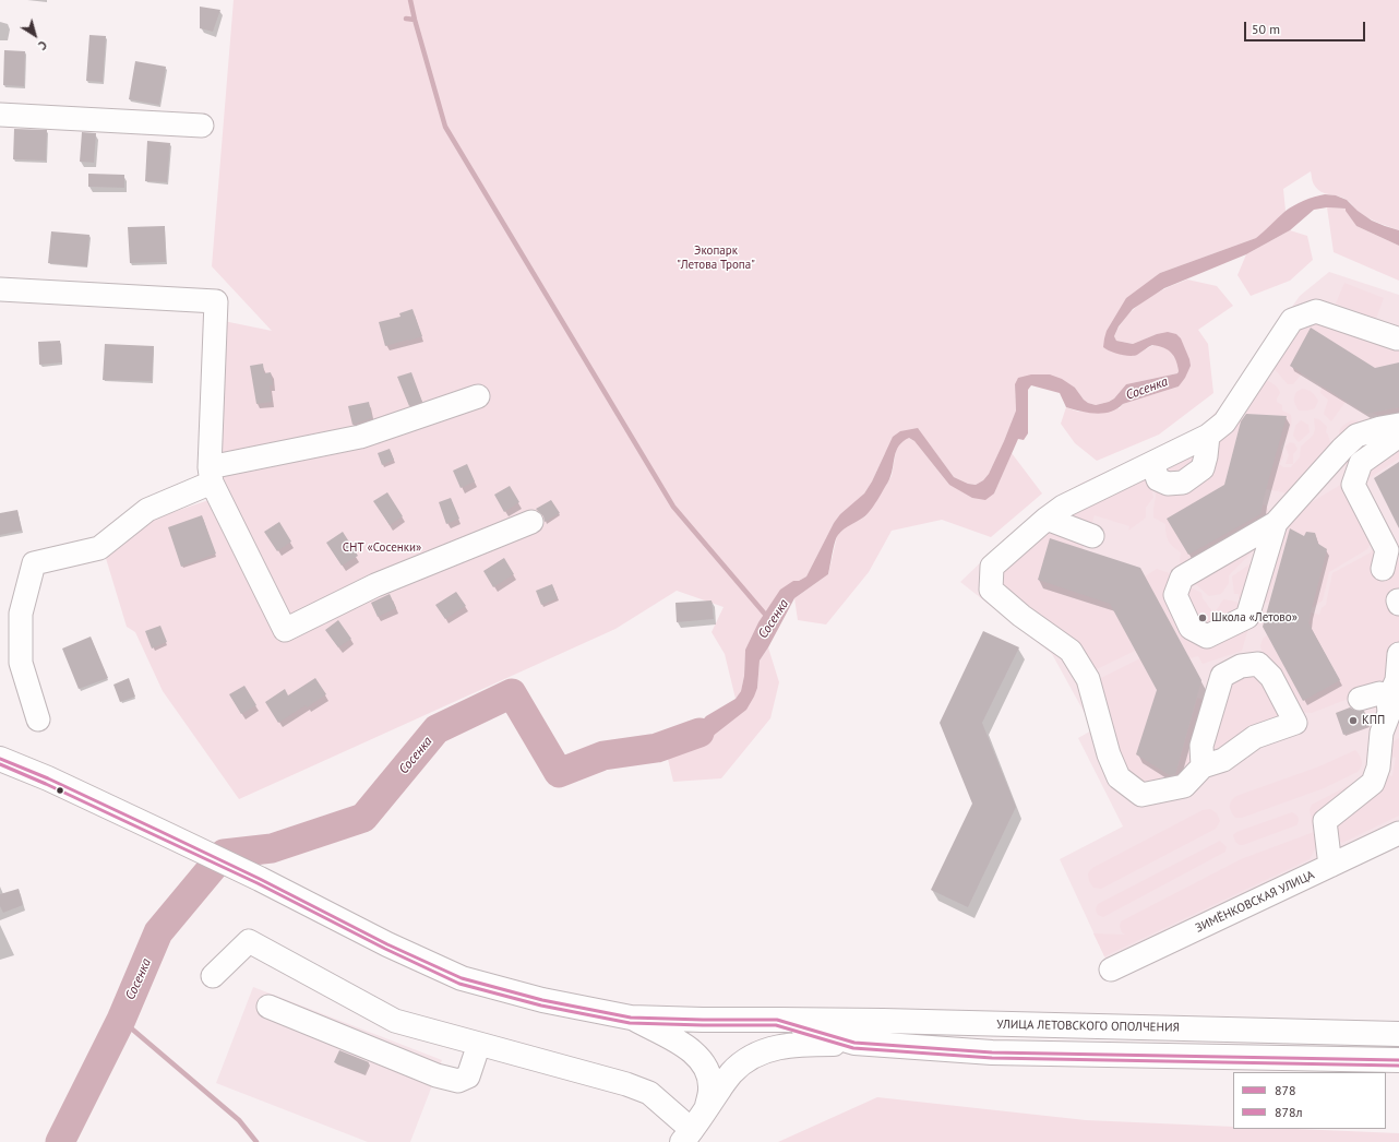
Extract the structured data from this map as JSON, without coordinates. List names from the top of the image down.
{
  "streets": {
    "main road": ["УЛИЦА ЛЕТОВСКОГО ОПОЛЧЕНИЯ"],
    "street": ["ЗИМЁНКОВСКАЯ УЛИЦА"]
  },
  "water": ["Сосенка"],
  "parks": ["Экопарк \"Летова Тропа\"", "СНТ «Сосенки»"],
  "places": ["Школа «Летово»", "КПП"],
  "lines": ["transit line 878", "transit line 878л"],
  "legend": ["878", "878л"],
  "scale_bar": "50 m",
  "north": "bottom right"
}
